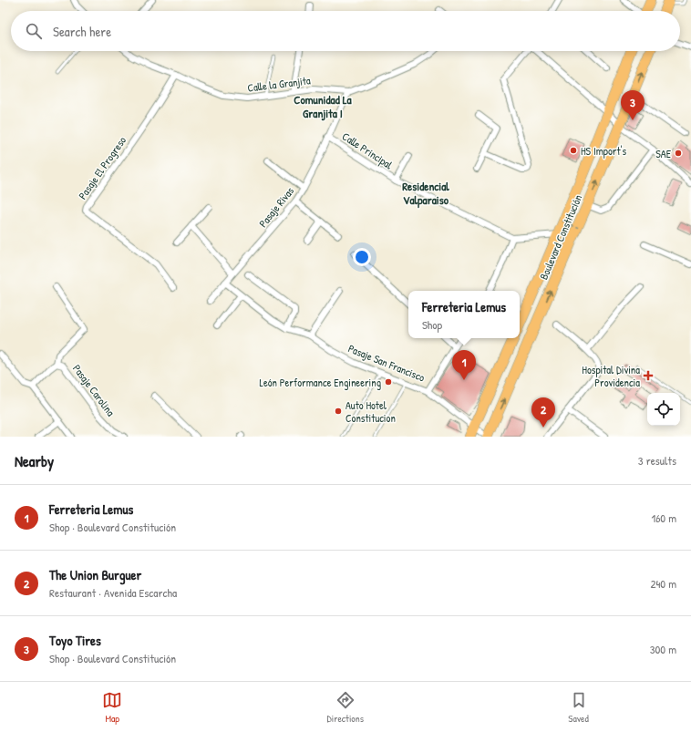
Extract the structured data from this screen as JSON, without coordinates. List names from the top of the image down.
{
  "streets": {
    "highway": ["Boulevard Constitución"],
    "street": [
      "Calle la Granjita",
      "Calle Principal",
      "Pasaje El Progreso",
      "Pasaje Rivas",
      "Pasaje San Francisco",
      "Pasaje Carolina"
    ]
  },
  "crossings": [
    ["Calle la Granjita", "Pasaje El Progreso"],
    ["Calle la Granjita", "Pasaje Rivas"],
    ["Calle Principal", "Pasaje Rivas"],
    ["Pasaje Rivas", "Pasaje San Francisco"],
    ["Boulevard Constitución", "Pasaje San Francisco"]
  ],
  "districts": ["Comunidad La Granjita I", "Residencial Valparaiso"],
  "places": {
    "other": [
      "HS Import's",
      "SAE",
      "León Performance Engineering",
      "Auto Hotel Constitucion"
    ],
    "health": ["Hospital Divina Providencia"]
  },
  "page": {
    "search": "Search here",
    "pins": ["3", "1", "2"],
    "popup": ["Ferreteria Lemus", "Shop"],
    "heading": ["Nearby", "3 results"],
    "list": [
      {
        "mark": "1",
        "name": "Ferreteria Lemus",
        "note": "Shop · Boulevard Constitución",
        "value": "160 m"
      },
      {
        "mark": "2",
        "name": "The Union Burguer",
        "note": "Restaurant · Avenida Escarcha",
        "value": "240 m"
      },
      {
        "mark": "3",
        "name": "Toyo Tires",
        "note": "Shop · Boulevard Constitución",
        "value": "300 m"
      }
    ],
    "nav": ["Map", "Directions", "Saved"]
  }
}
